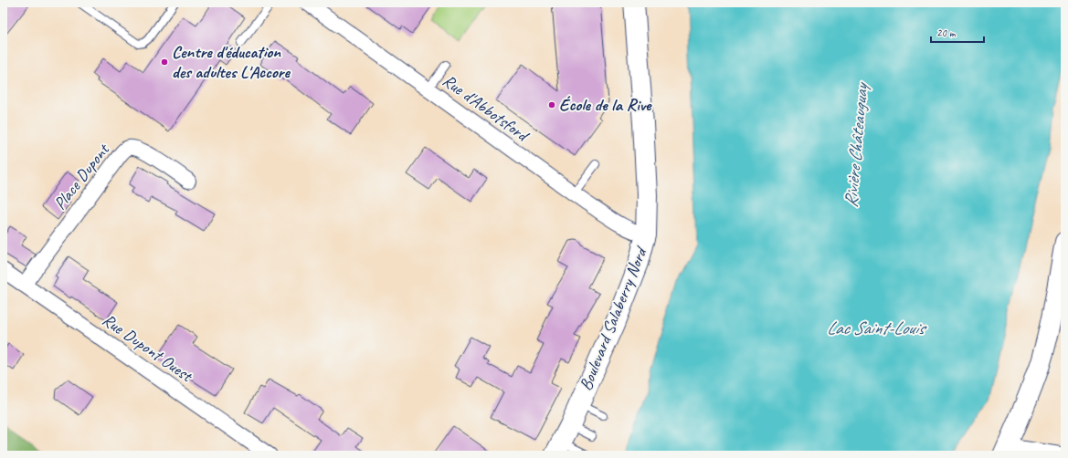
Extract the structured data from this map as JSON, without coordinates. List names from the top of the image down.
{
  "streets": {
    "street": [
      "Rue d'Abbotsford",
      "Place Dupont",
      "Boulevard Salaberry Nord",
      "Rue Dupont Ouest"
    ]
  },
  "crossings": [
    ["Rue d'Abbotsford", "Boulevard Salaberry Nord"],
    ["Place Dupont", "Rue Dupont Ouest"]
  ],
  "water": ["Rivière Châteauguay", "Lac Saint-Louis"],
  "places": ["Centre d'éducation des adultes L'Accore", "École de la Rive"],
  "scale_bar": "20 m"
}
